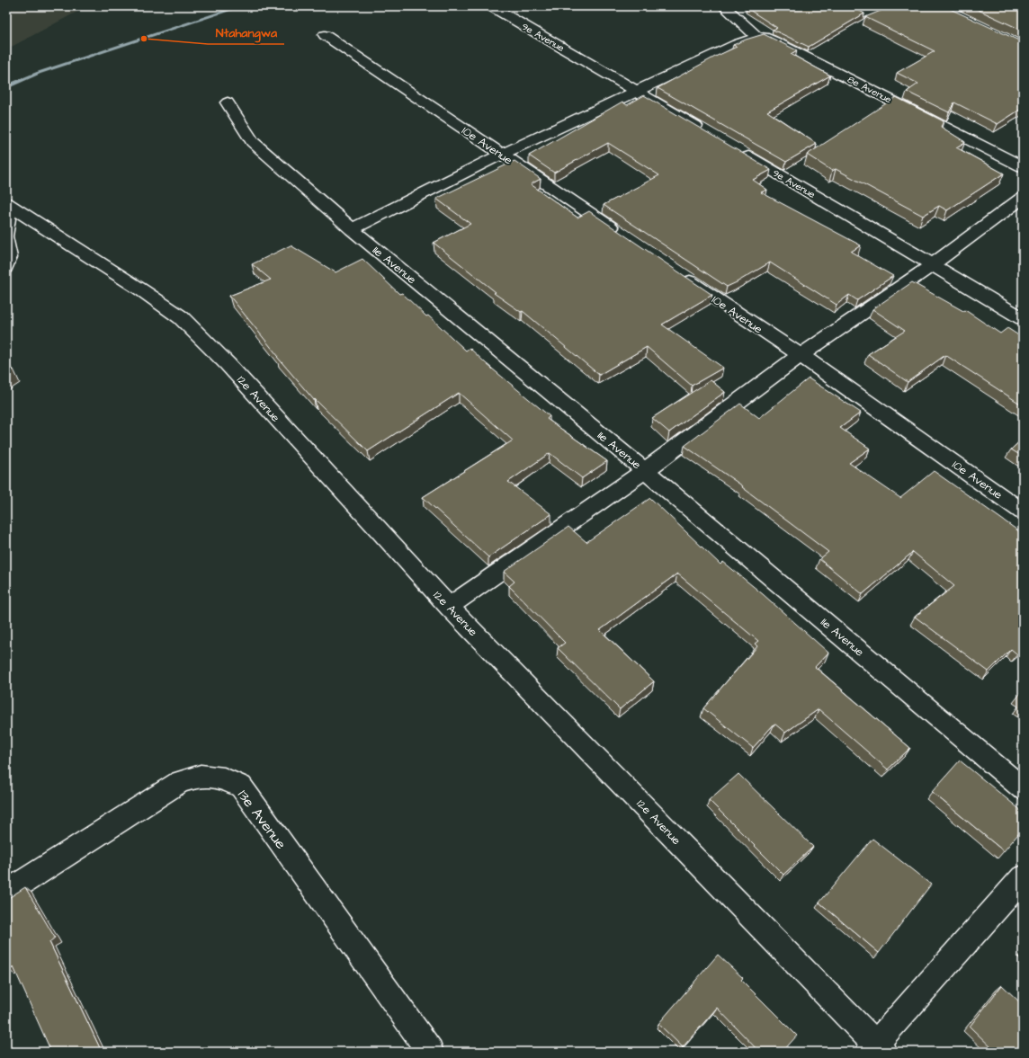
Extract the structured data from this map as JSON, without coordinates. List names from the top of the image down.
{
  "streets": {
    "street": [
      "9e Avenue",
      "8e Avenue",
      "10e Avenue",
      "11e Avenue",
      "12e Avenue",
      "13e Avenue"
    ]
  },
  "places": ["Ntahangwa"]
}
